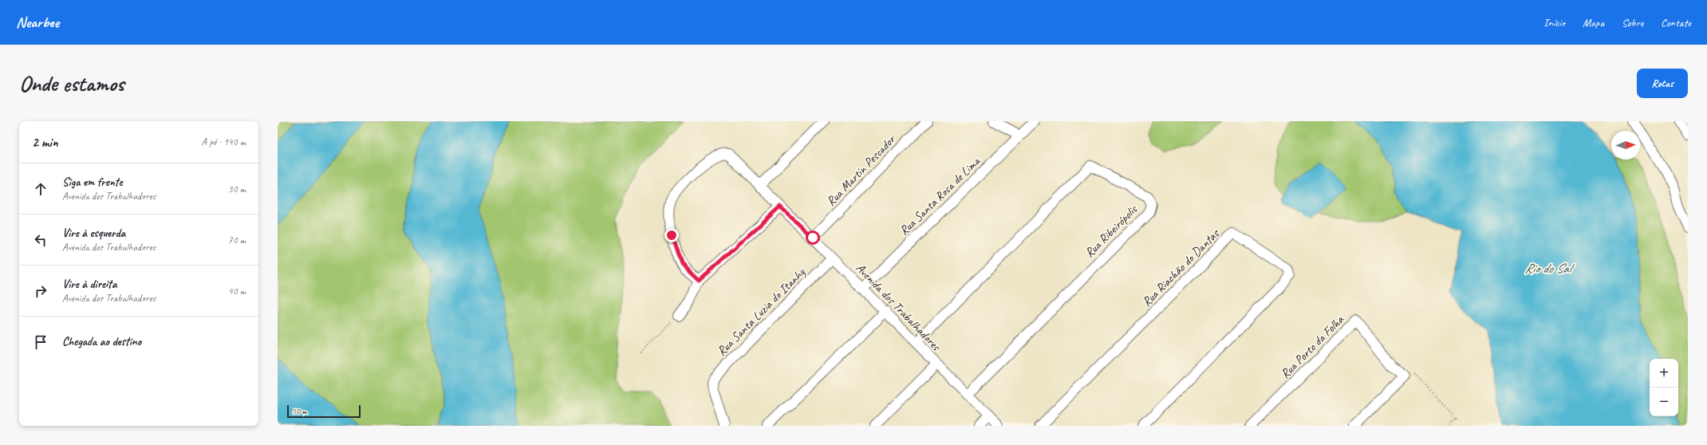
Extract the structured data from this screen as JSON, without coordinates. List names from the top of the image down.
{
  "streets": {
    "street": [
      "Rua Martin Pescador",
      "Rua Santa Rosa de Lima",
      "Rua Ribeirópolis",
      "Rua Riachão do Dantas",
      "Avenida dos Trabalhadores",
      "Rua Santa Luzia do Itanhy",
      "Rua Porto da Folha"
    ]
  },
  "crossings": [
    ["Rua Martin Pescador", "Avenida dos Trabalhadores"],
    ["Rua Santa Rosa de Lima", "Avenida dos Trabalhadores"],
    ["Rua Ribeirópolis", "Avenida dos Trabalhadores"],
    ["Avenida dos Trabalhadores", "Rua Santa Luzia do Itanhy"]
  ],
  "water": ["Rio do Sal"],
  "scale_bar": "50 m",
  "north": "right",
  "page": {
    "header": "Nearbee",
    "nav": [
      "Início",
      "Mapa",
      "Sobre",
      "Contato"
    ],
    "buttons": "Rotas",
    "title": "Onde estamos",
    "heading": ["2 min", "A pé · 140 m"],
    "list": [
      ["Siga em frente", "Avenida dos Trabalhadores", "30 m"],
      ["Vire à esquerda", "Avenida dos Trabalhadores", "70 m"],
      ["Vire à direita", "Avenida dos Trabalhadores", "40 m"],
      "Chegada ao destino"
    ],
    "map_buttons": ["+", "−"],
    "scale": "50 m"
  }
}
